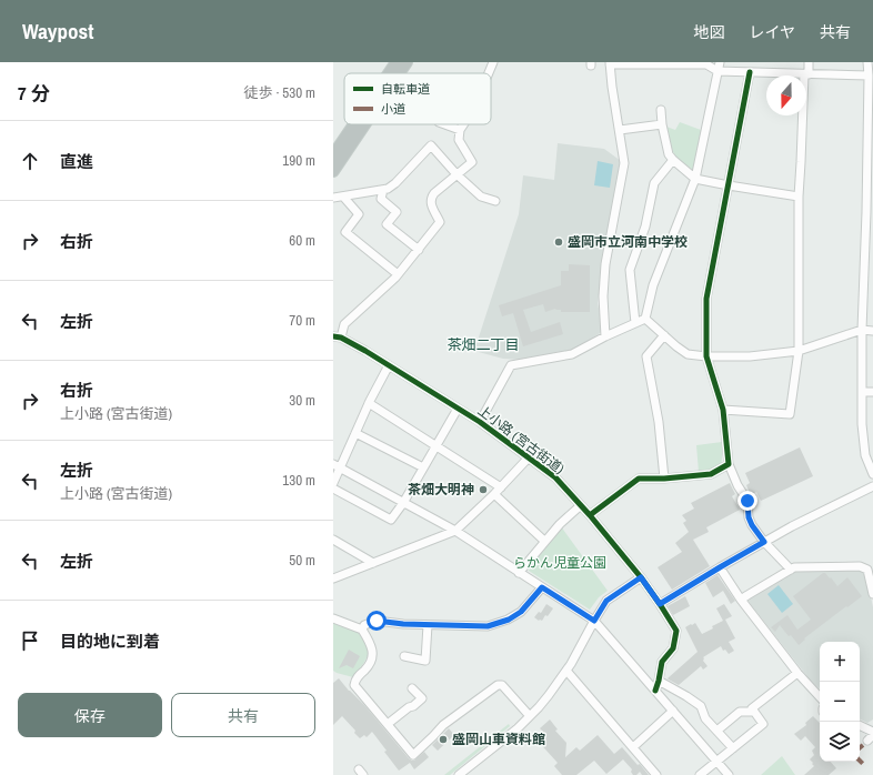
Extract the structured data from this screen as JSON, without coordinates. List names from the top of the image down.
{
  "streets": {
    "street": ["上小路 (宮古街道)"]
  },
  "districts": ["茶畑二丁目"],
  "parks": ["らかん児童公園"],
  "places": ["盛岡市立河南中学校", "茶畑大明神", "盛岡山車資料館"],
  "legend": ["自転車道", "小道"],
  "north": "bottom",
  "page": {
    "header": "Waypost",
    "nav": ["地図", "レイヤ", "共有"],
    "heading": ["7 分", "徒歩 · 530 m"],
    "list": [
      ["直進", "190 m"],
      ["右折", "60 m"],
      ["左折", "70 m"],
      ["右折", "上小路 (宮古街道)", "30 m"],
      ["左折", "上小路 (宮古街道)", "130 m"],
      ["左折", "50 m"],
      "目的地に到着"
    ],
    "map_buttons": ["+", "−"],
    "buttons": ["保存", "共有"]
  }
}
